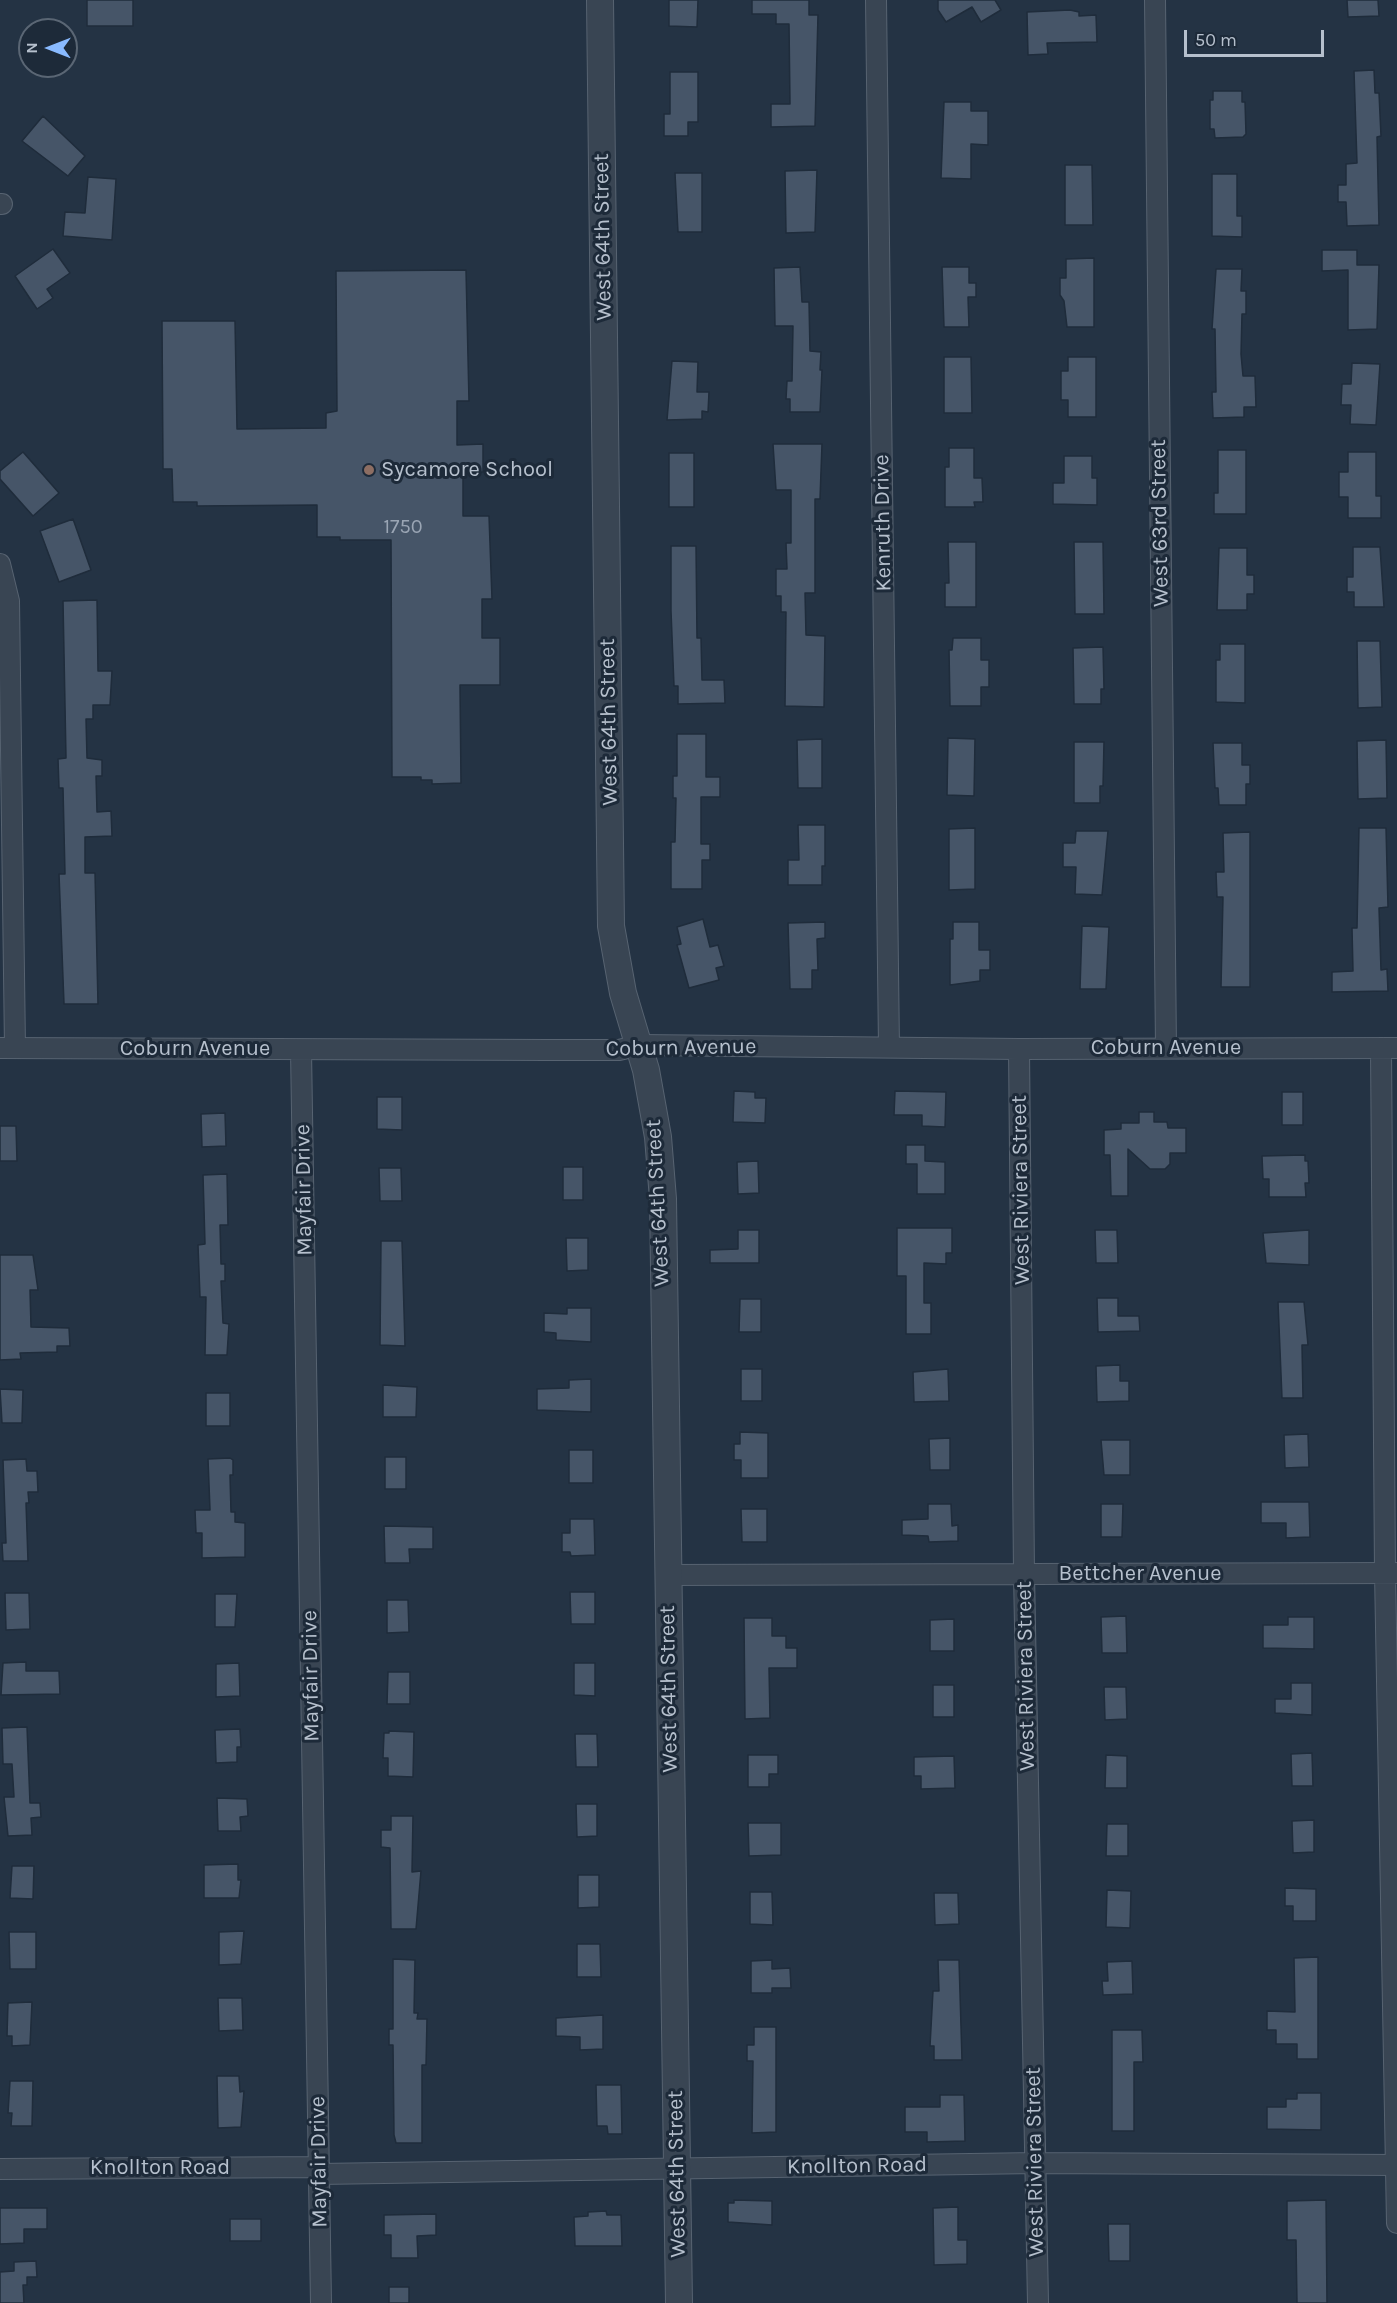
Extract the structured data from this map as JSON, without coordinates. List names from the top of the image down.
{
  "streets": {
    "street": [
      "West 64th Street",
      "Kenruth Drive",
      "West 63rd Street",
      "Coburn Avenue",
      "Mayfair Drive",
      "West Riviera Street",
      "Bettcher Avenue",
      "Knollton Road"
    ]
  },
  "crossings": [
    ["West 64th Street", "Coburn Avenue"],
    ["West 64th Street", "Bettcher Avenue"],
    ["West 64th Street", "Knollton Road"],
    ["Kenruth Drive", "Coburn Avenue"],
    ["West 63rd Street", "Coburn Avenue"],
    ["Coburn Avenue", "Mayfair Drive"],
    ["Coburn Avenue", "West Riviera Street"],
    ["Mayfair Drive", "Knollton Road"],
    ["West Riviera Street", "Bettcher Avenue"],
    ["West Riviera Street", "Knollton Road"]
  ],
  "places": ["Sycamore School"],
  "house_numbers": ["1750"],
  "scale_bar": "50 m",
  "north": "left"
}
